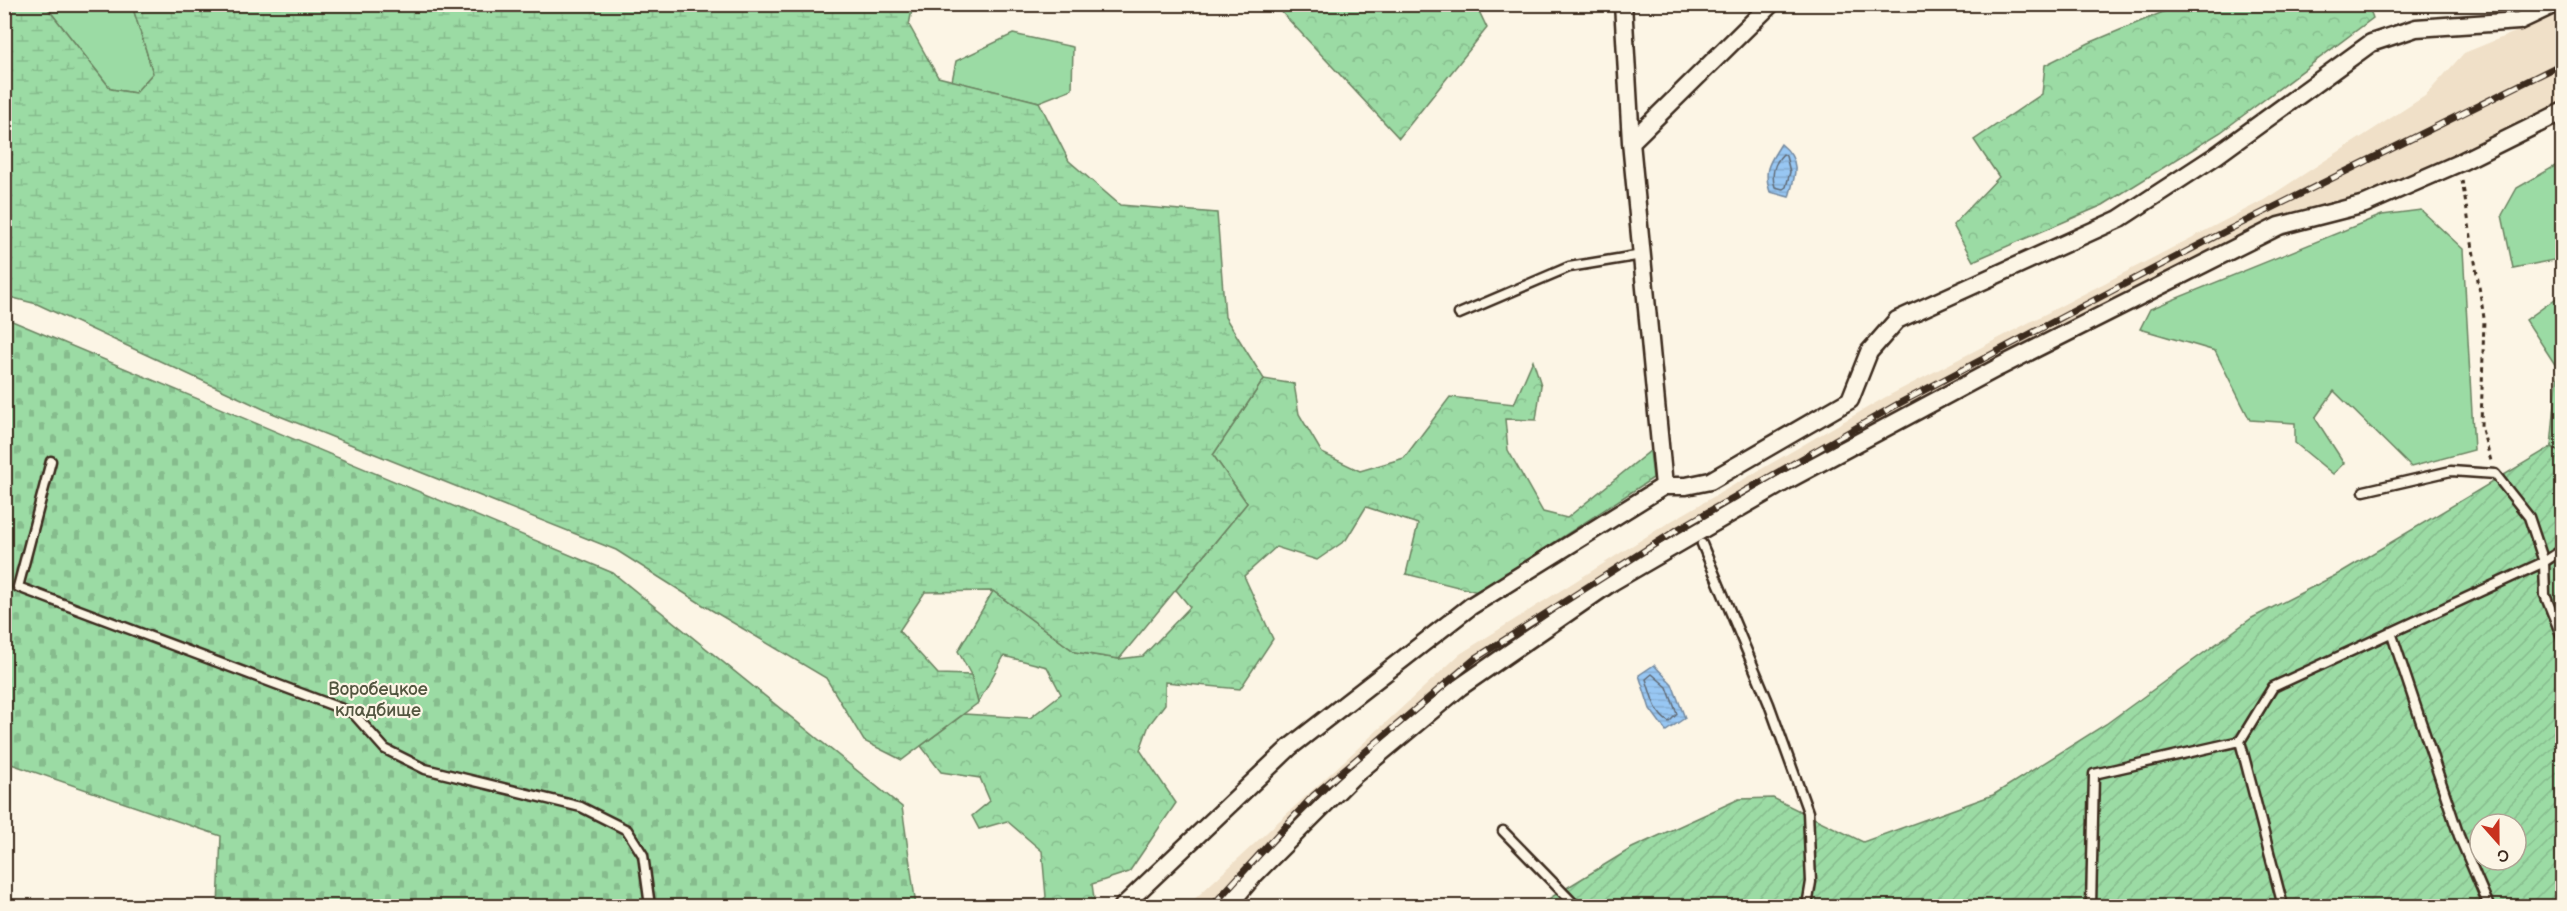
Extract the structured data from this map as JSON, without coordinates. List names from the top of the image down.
{
  "parks": ["Воробецкое кладбище"],
  "north": "bottom"
}
